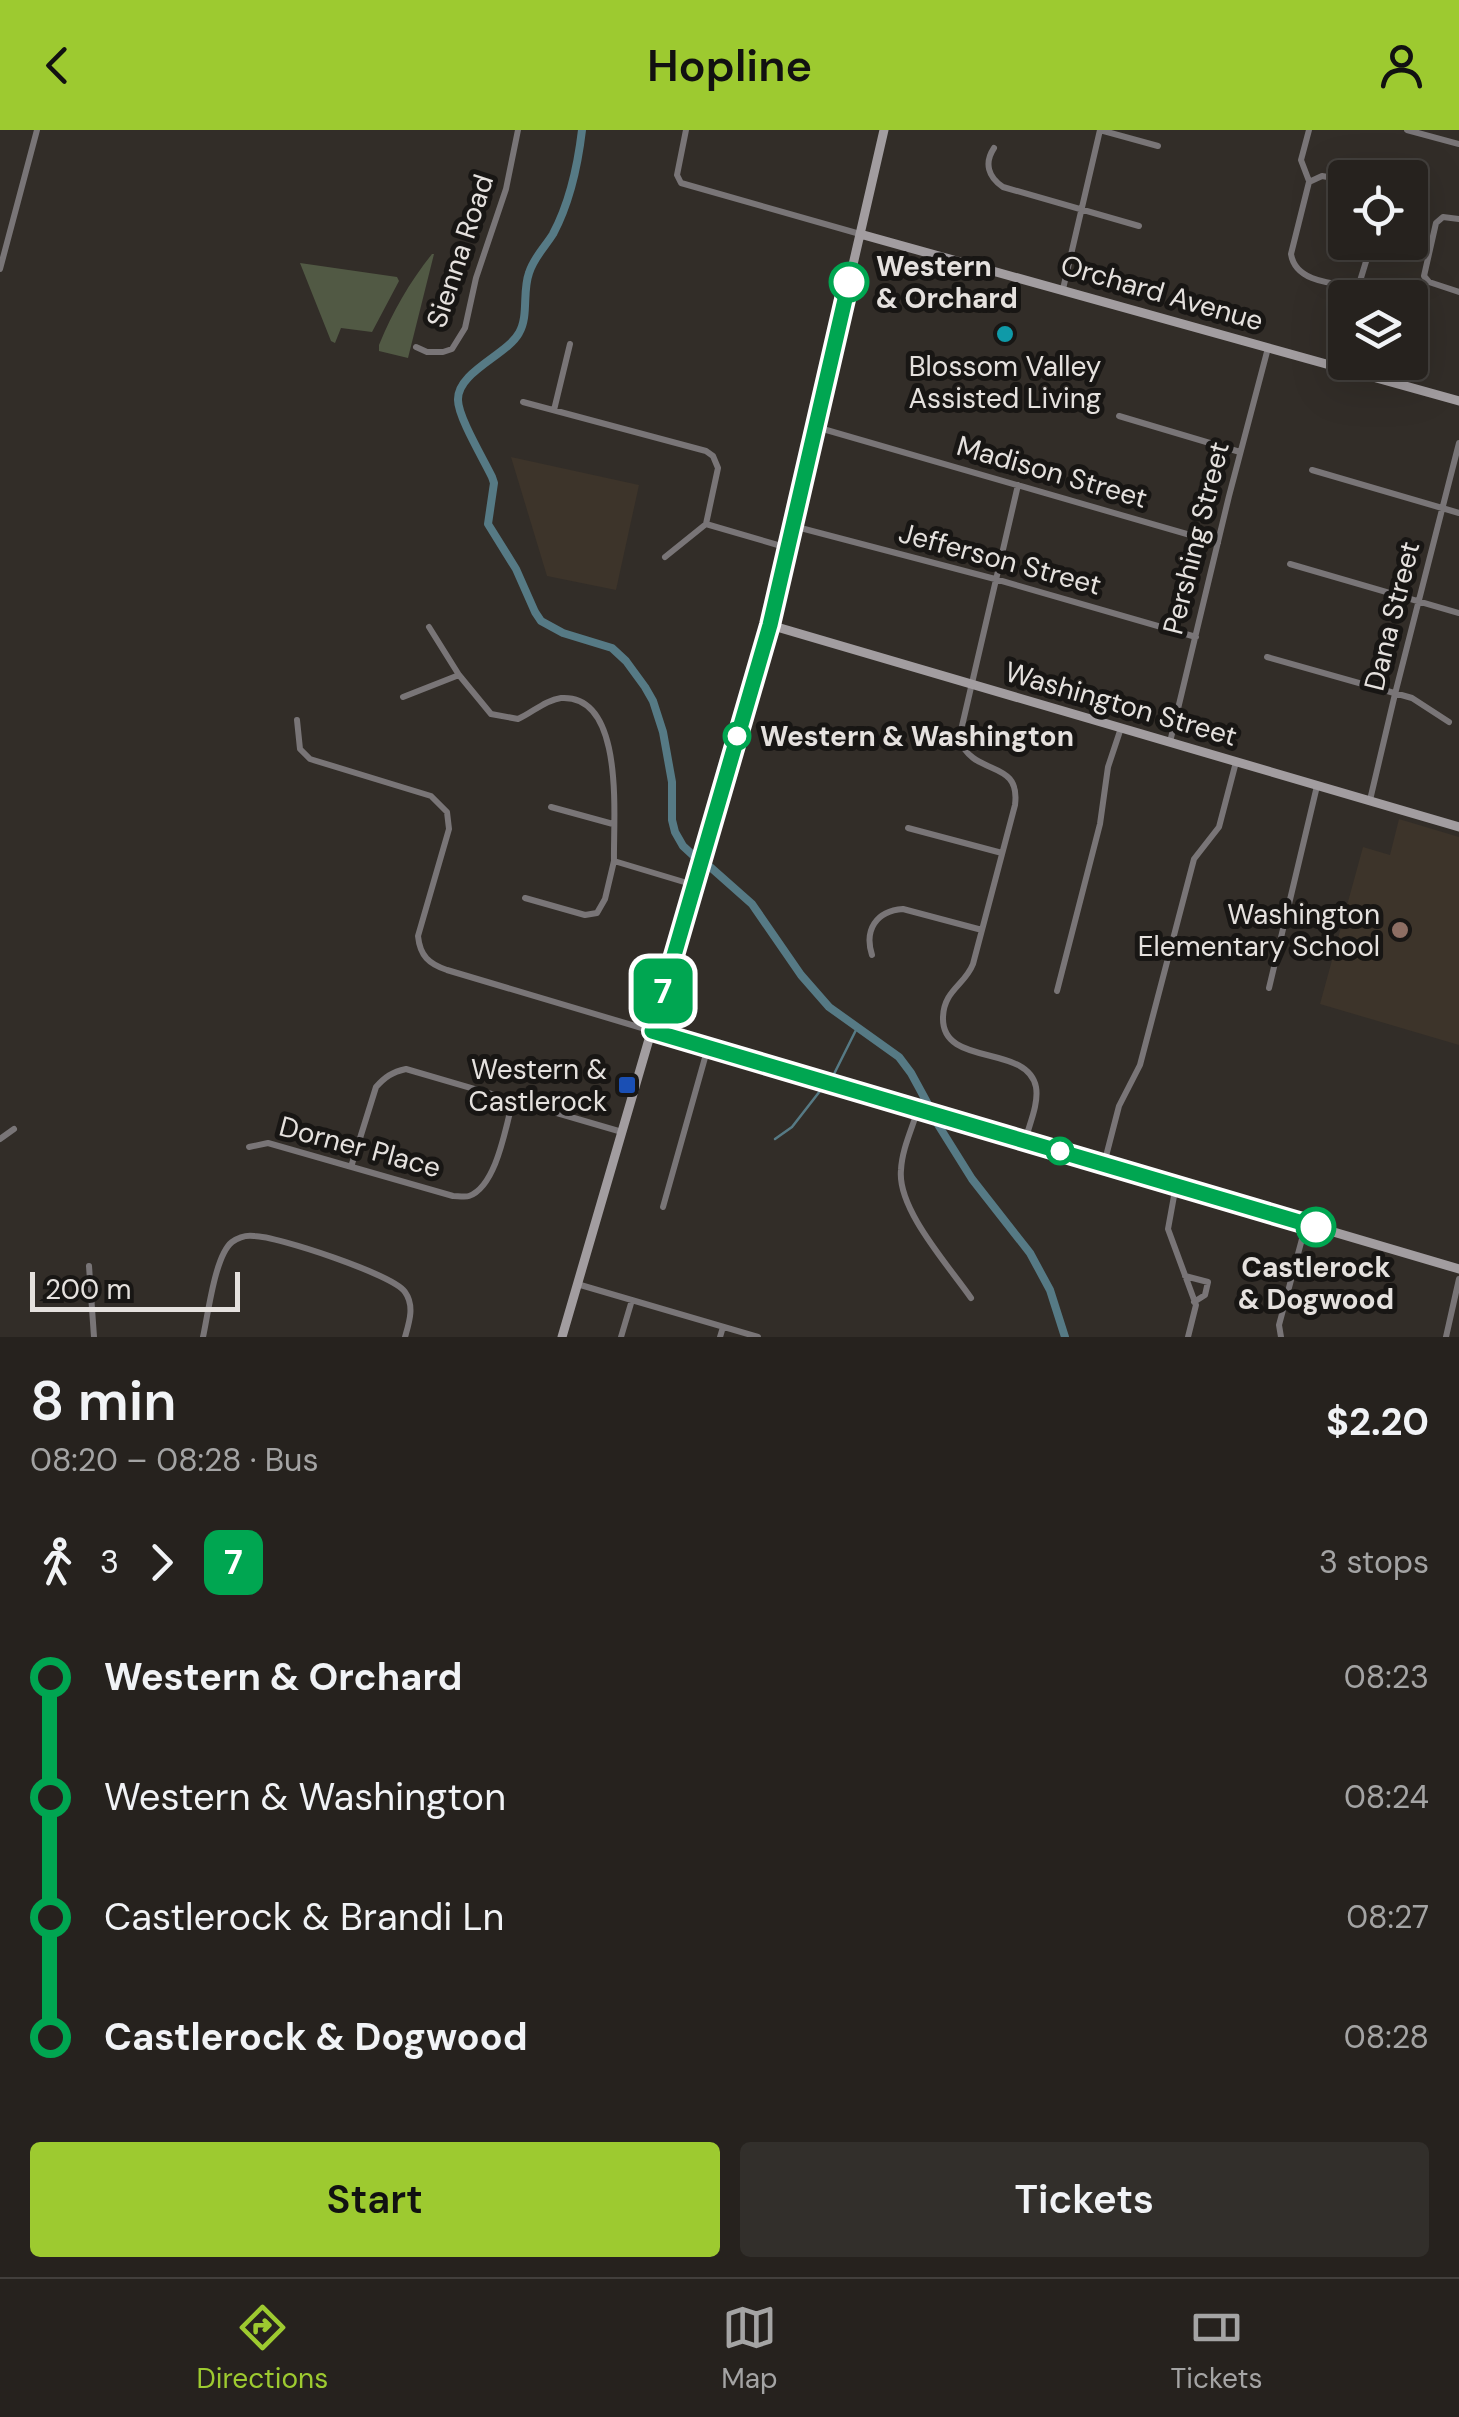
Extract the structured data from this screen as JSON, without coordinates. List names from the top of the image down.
{
  "streets": {
    "street": [
      "Sienna Road",
      "Orchard Avenue",
      "Madison Street",
      "Pershing Street",
      "Jefferson Street",
      "Dana Street",
      "Washington Street",
      "Dorner Place"
    ]
  },
  "crossings": [
    ["Orchard Avenue", "Pershing Street"],
    ["Madison Street", "Pershing Street"],
    ["Pershing Street", "Jefferson Street"],
    ["Pershing Street", "Washington Street"],
    ["Dana Street", "Washington Street"]
  ],
  "places": {
    "other": [
      "Western & Orchard",
      "Blossom Valley Assisted Living",
      "Western & Washington",
      "Washington Elementary School",
      "Castlerock & Dogwood"
    ],
    "transit": ["Western & Castlerock"]
  },
  "lines": ["bus line 7"],
  "scale_bar": "200 m",
  "page": {
    "header": "Hopline",
    "on_map": "7",
    "scale": "200 m",
    "heading": ["8 min", "08:20 – 08:28 · Bus", "$2.20"],
    "legs": ["3", "7", "3 stops"],
    "list": [
      {
        "name": "Western & Orchard",
        "value": "08:23"
      },
      {
        "name": "Western & Washington",
        "value": "08:24"
      },
      {
        "name": "Castlerock & Brandi Ln",
        "value": "08:27"
      },
      {
        "name": "Castlerock & Dogwood",
        "value": "08:28"
      }
    ],
    "buttons": ["Start", "Tickets"],
    "tabs": ["Directions", "Map", "Tickets"]
  }
}
